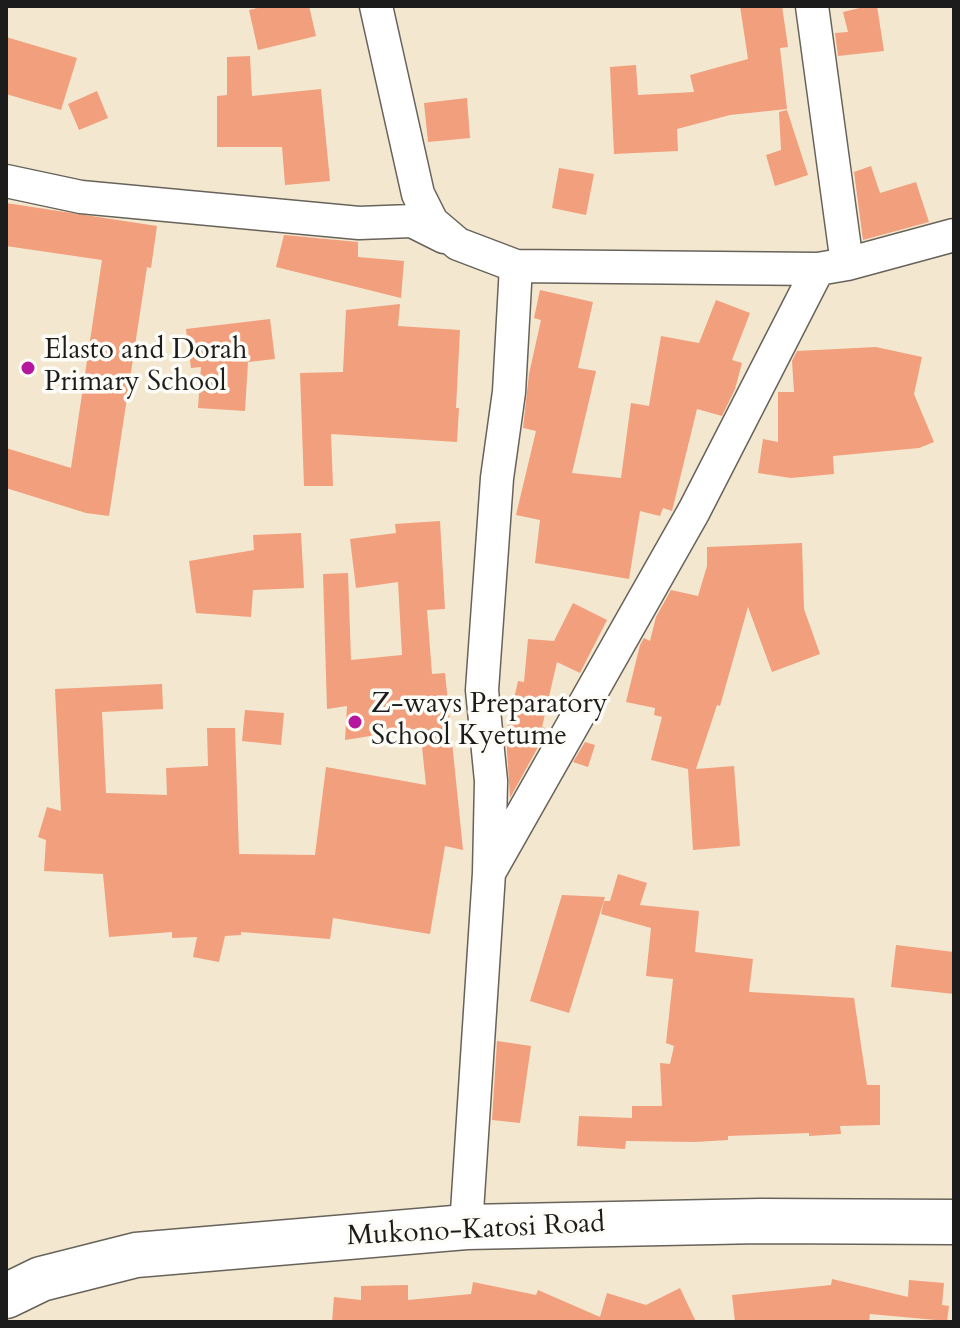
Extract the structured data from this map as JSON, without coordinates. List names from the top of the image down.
{
  "streets": {
    "main road": ["Mukono-Katosi Road"]
  },
  "places": ["Elasto and Dorah Primary School", "Z-ways Preparatory School Kyetume"]
}
